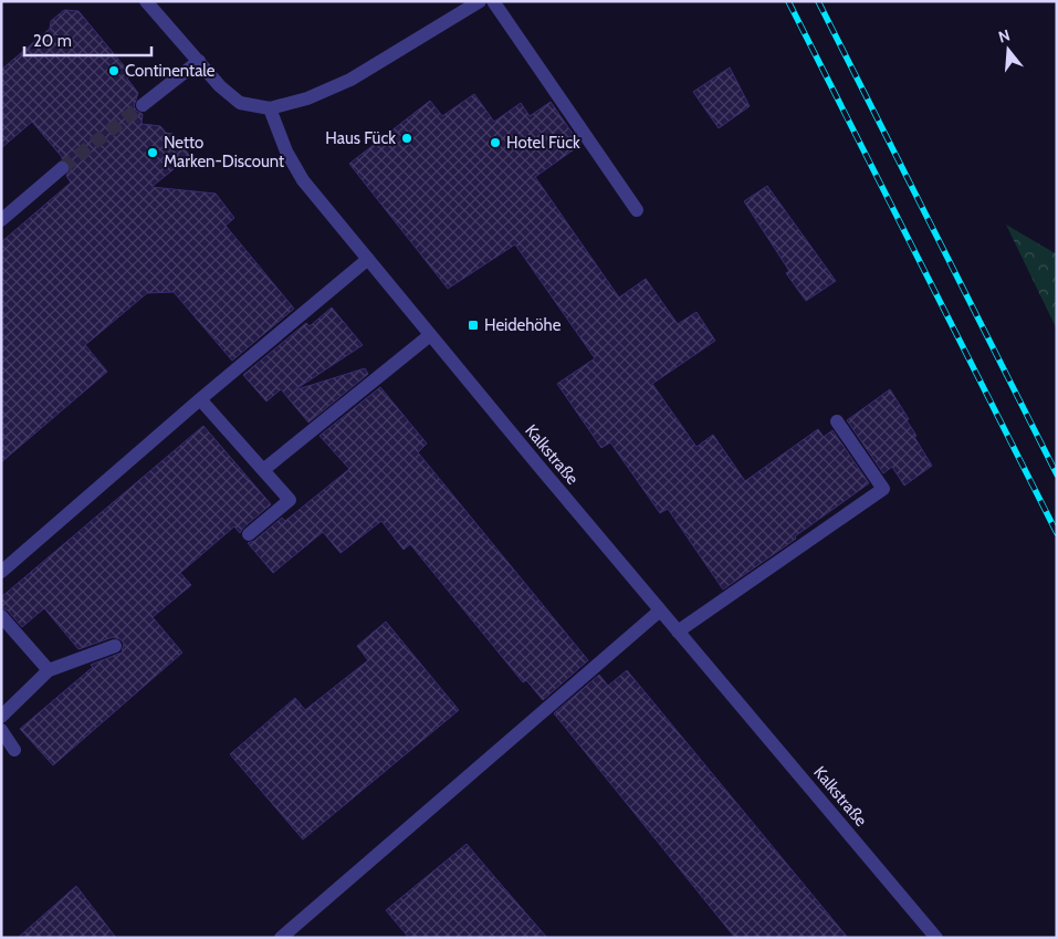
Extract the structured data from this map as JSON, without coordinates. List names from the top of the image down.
{
  "streets": {
    "street": ["Kalkstraße"]
  },
  "places": {
    "other": [
      "Continentale",
      "Haus Fück",
      "Hotel Fück",
      "Netto Marken-Discount"
    ],
    "transit": ["Heidehöhe"]
  },
  "scale_bar": "20 m",
  "north": "top"
}
